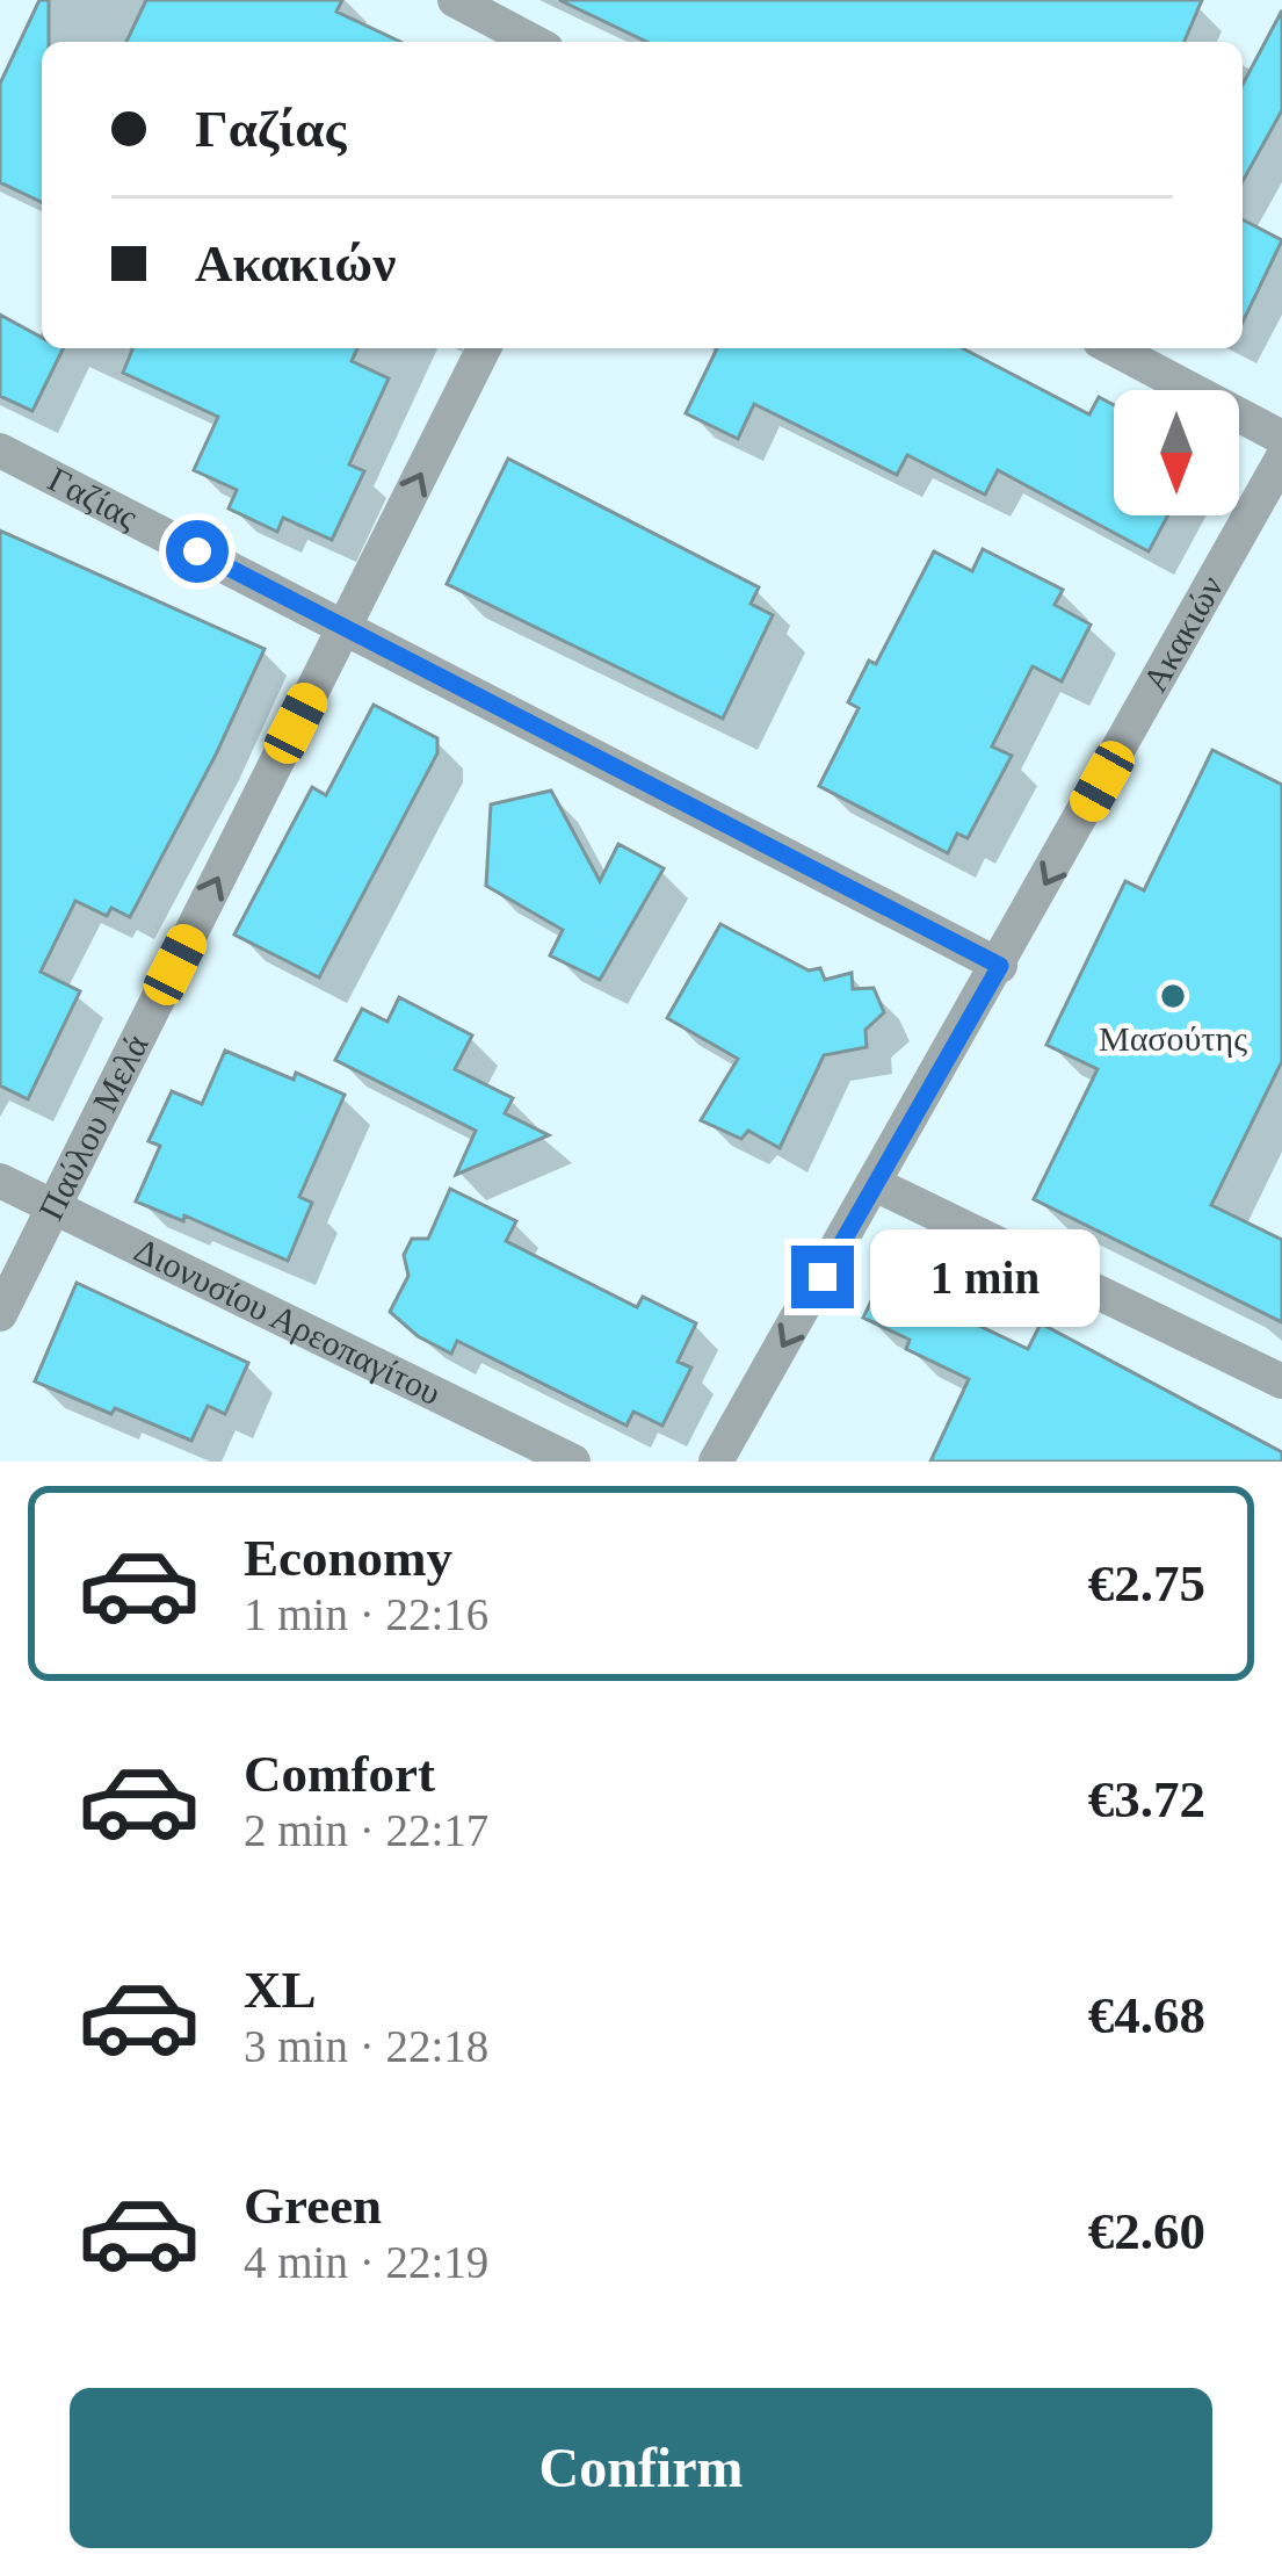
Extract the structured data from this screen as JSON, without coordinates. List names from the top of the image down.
{
  "streets": {
    "street": [
      "Γαζίας",
      "Ακακιών",
      "Παύλου Μελά",
      "Διονυσίου Αρεοπαγίτου"
    ]
  },
  "crossings": [
    ["Γαζίας", "Ακακιών"],
    ["Γαζίας", "Παύλου Μελά"],
    ["Παύλου Μελά", "Διονυσίου Αρεοπαγίτου"]
  ],
  "one_way": ["Ακακιών", "Παύλου Μελά"],
  "places": ["Μασούτης"],
  "north": "bottom",
  "page": {
    "banner": ["Γαζίας", "Ακακιών"],
    "bubble": "1 min",
    "list": [
      {
        "name": "Economy",
        "note": "1 min · 22:16",
        "value": "€2.75"
      },
      {
        "name": "Comfort",
        "note": "2 min · 22:17",
        "value": "€3.72"
      },
      {
        "name": "XL",
        "note": "3 min · 22:18",
        "value": "€4.68"
      },
      {
        "name": "Green",
        "note": "4 min · 22:19",
        "value": "€2.60"
      }
    ],
    "buttons": "Confirm"
  }
}
